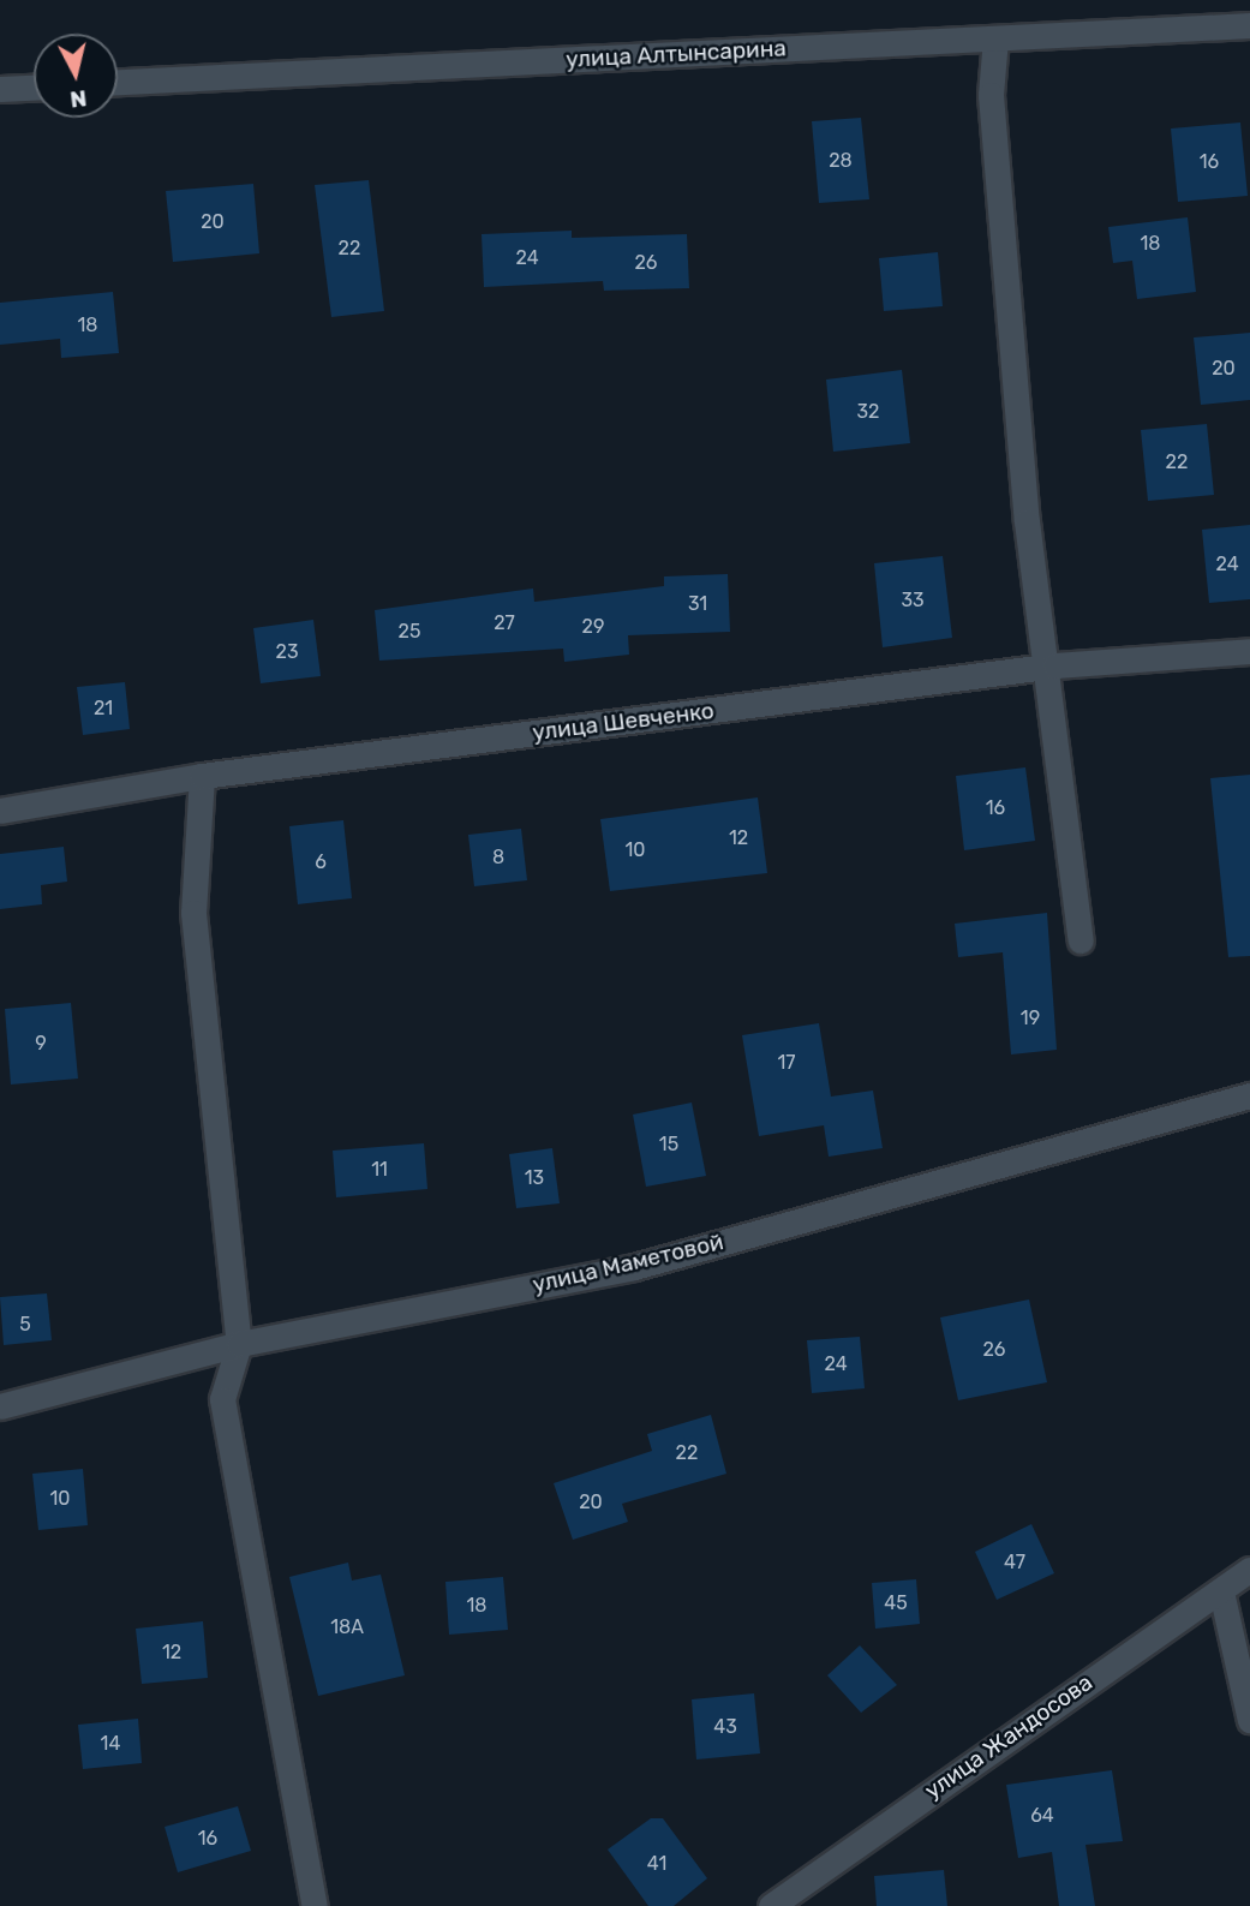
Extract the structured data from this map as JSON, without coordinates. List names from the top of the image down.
{
  "streets": {
    "street": [
      "улица Алтынсарина",
      "улица Шевченко",
      "улица Маметовой",
      "улица Жандосова"
    ]
  },
  "house_numbers": [
    "28",
    "16",
    "20",
    "18",
    "22",
    "24",
    "26",
    "18",
    "20",
    "32",
    "22",
    "24",
    "33",
    "31",
    "27",
    "29",
    "25",
    "23",
    "21",
    "16",
    "12",
    "10",
    "8",
    "6",
    "19",
    "9",
    "17",
    "15",
    "11",
    "13",
    "5",
    "26",
    "24",
    "22",
    "10",
    "20",
    "47",
    "45",
    "18",
    "18A",
    "12",
    "43",
    "14",
    "64",
    "16",
    "41"
  ],
  "north": "bottom"
}
